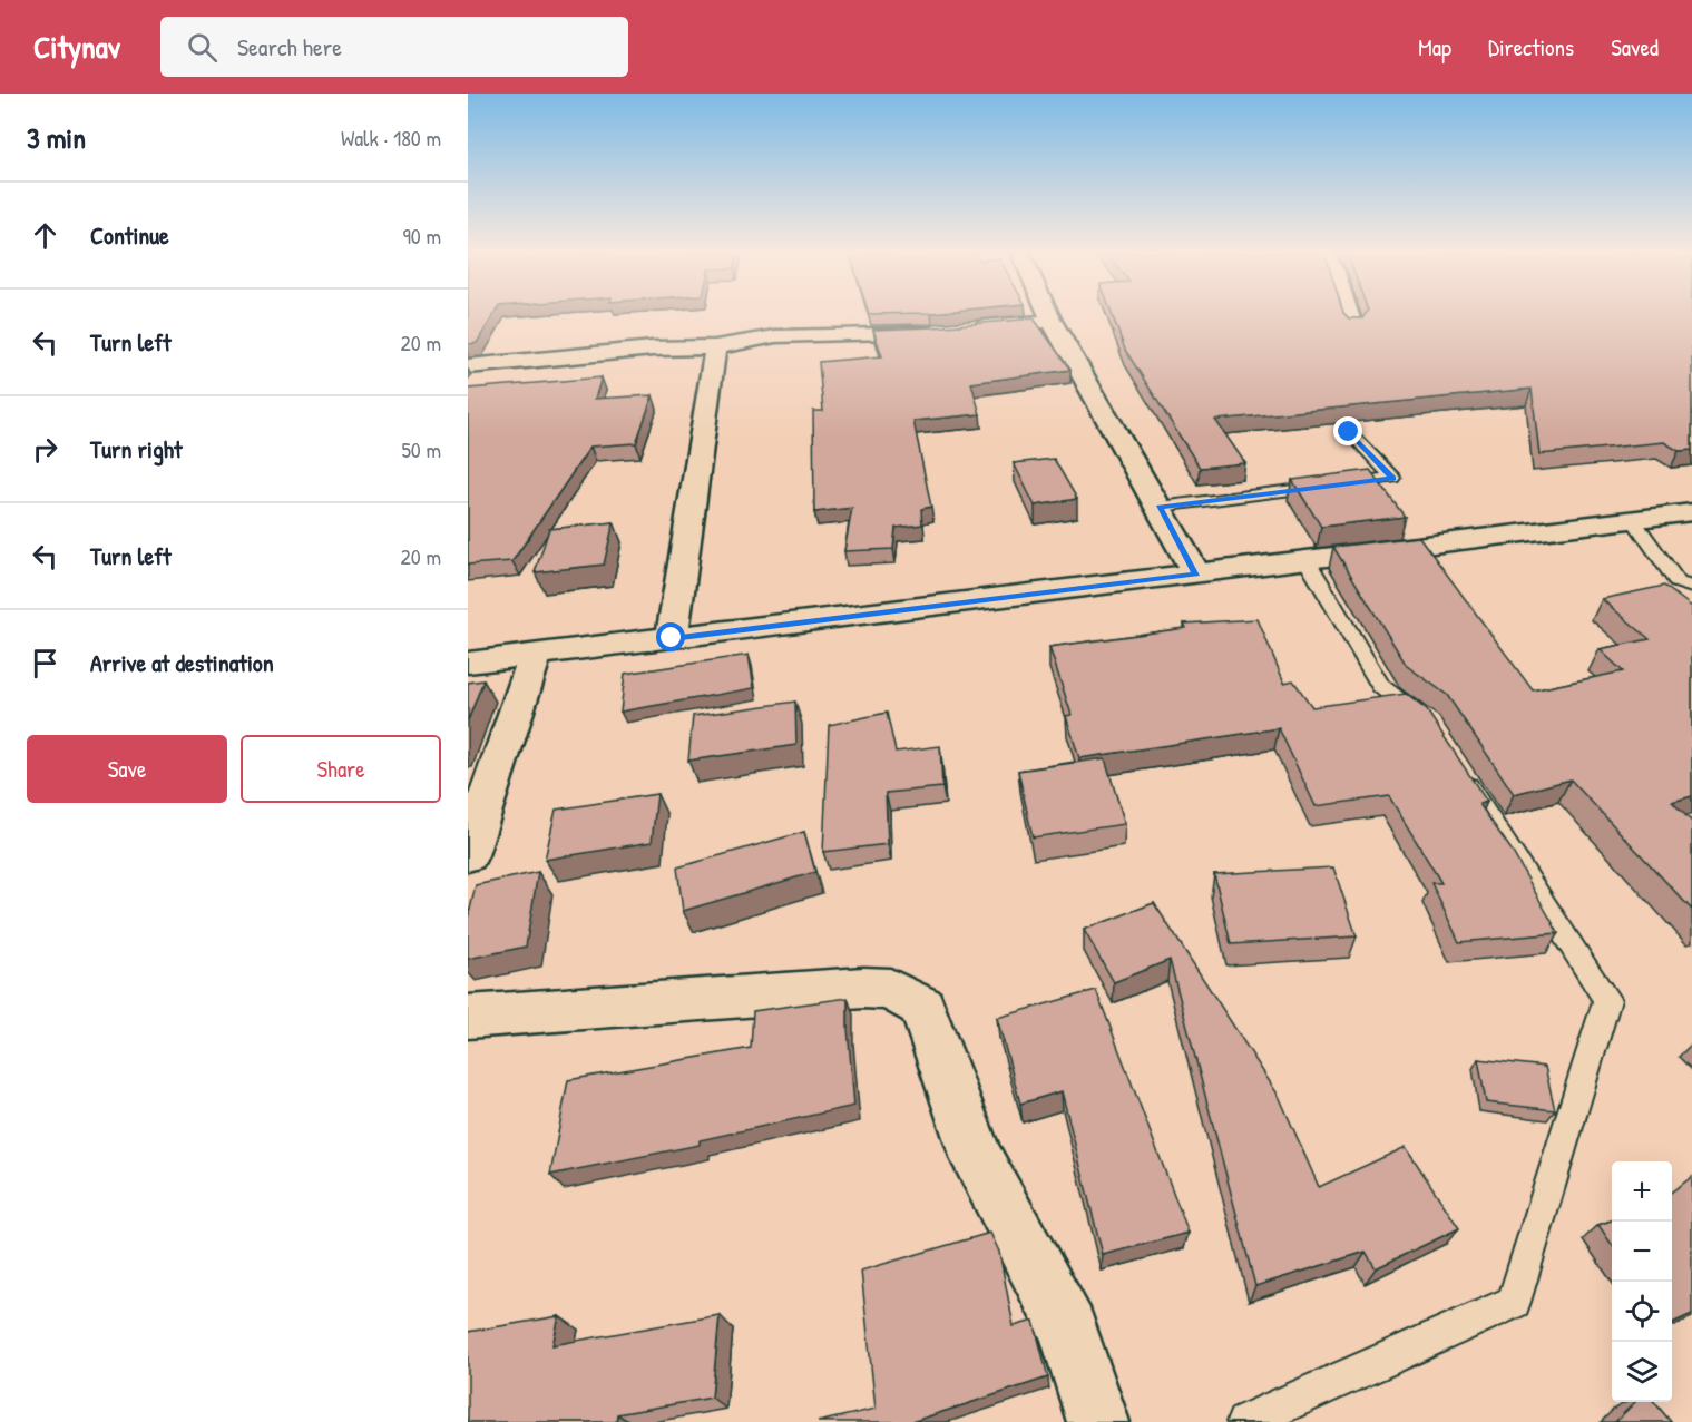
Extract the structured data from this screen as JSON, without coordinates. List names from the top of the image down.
{
  "page": {
    "header": "Citynav",
    "search": "Search here",
    "nav": ["Map", "Directions", "Saved"],
    "heading": ["3 min", "Walk · 180 m"],
    "list": [
      ["Continue", "90 m"],
      ["Turn left", "20 m"],
      ["Turn right", "50 m"],
      ["Turn left", "20 m"],
      "Arrive at destination"
    ],
    "buttons": ["Save", "Share"],
    "map_buttons": ["+", "−"]
  }
}
